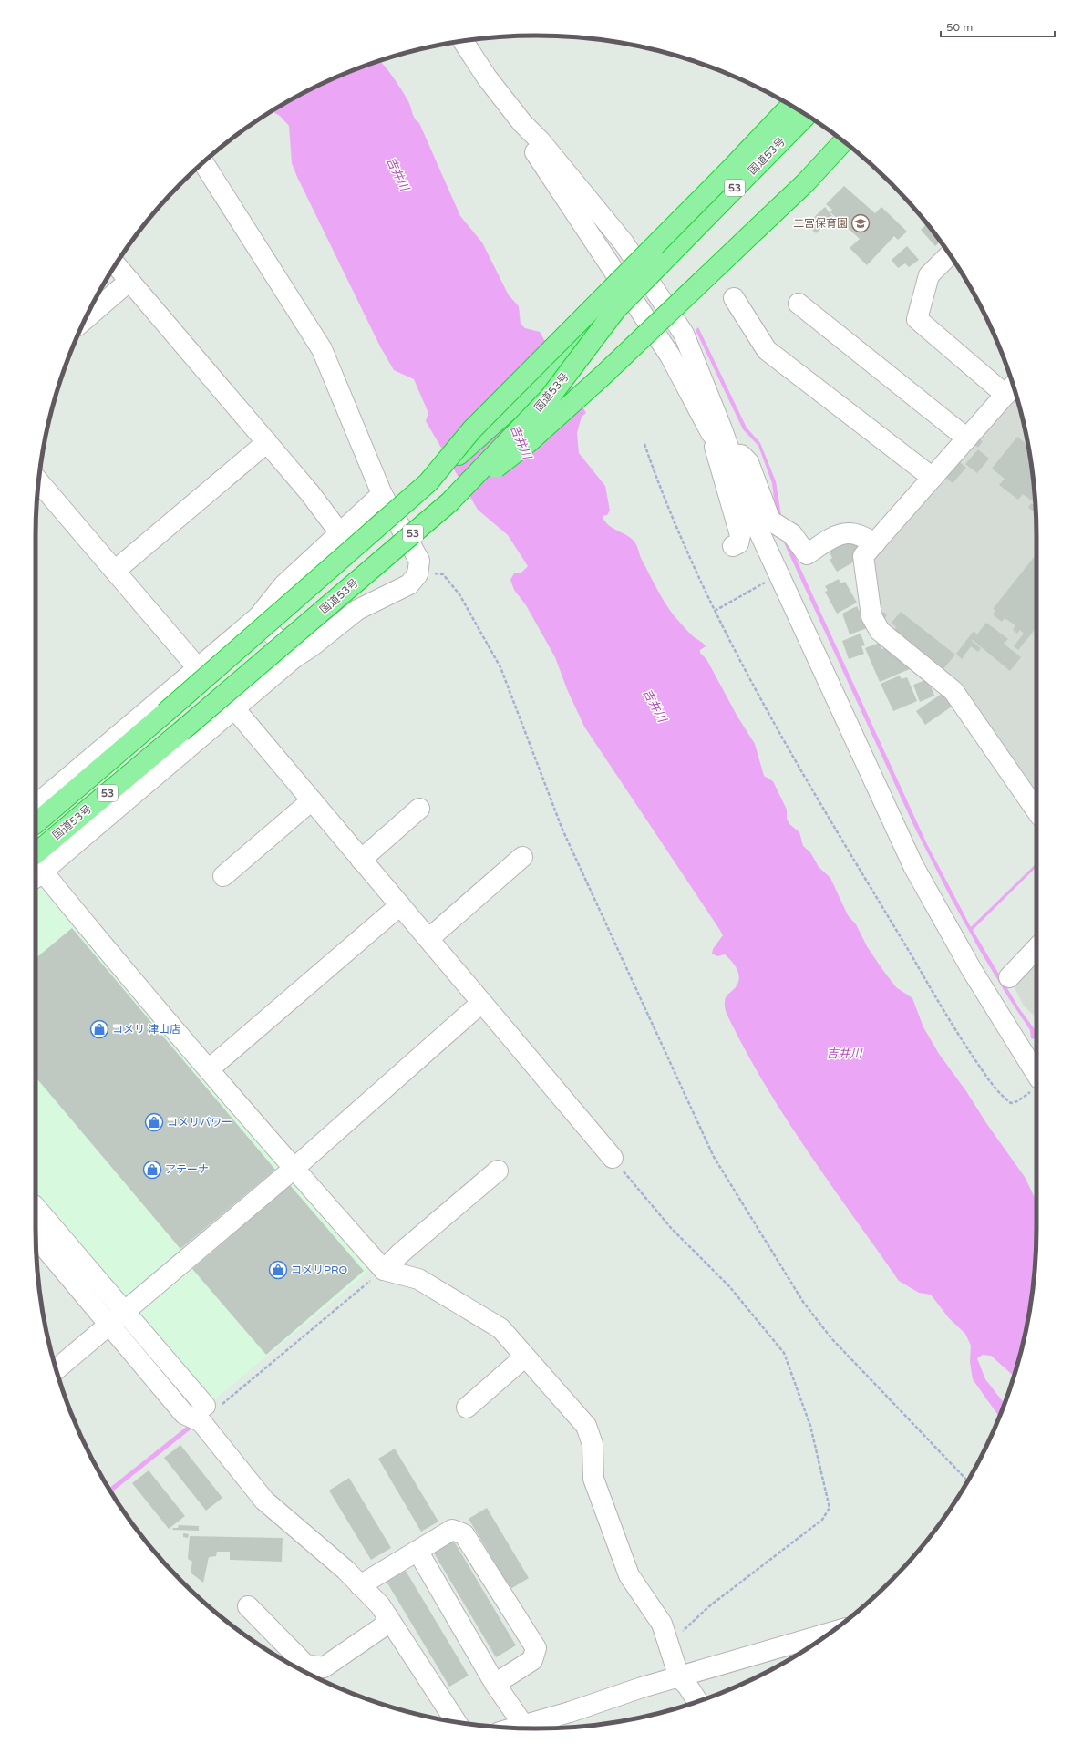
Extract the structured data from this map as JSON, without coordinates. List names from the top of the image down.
{
  "streets": {
    "highway": ["国道53号", "53"]
  },
  "water": ["吉井川"],
  "places": {
    "school or university": ["二宮保育園"],
    "shop": [
      "コメリ 津山店",
      "コメリパワー",
      "アテーナ",
      "コメリPRO"
    ]
  },
  "scale_bar": "50 m"
}
